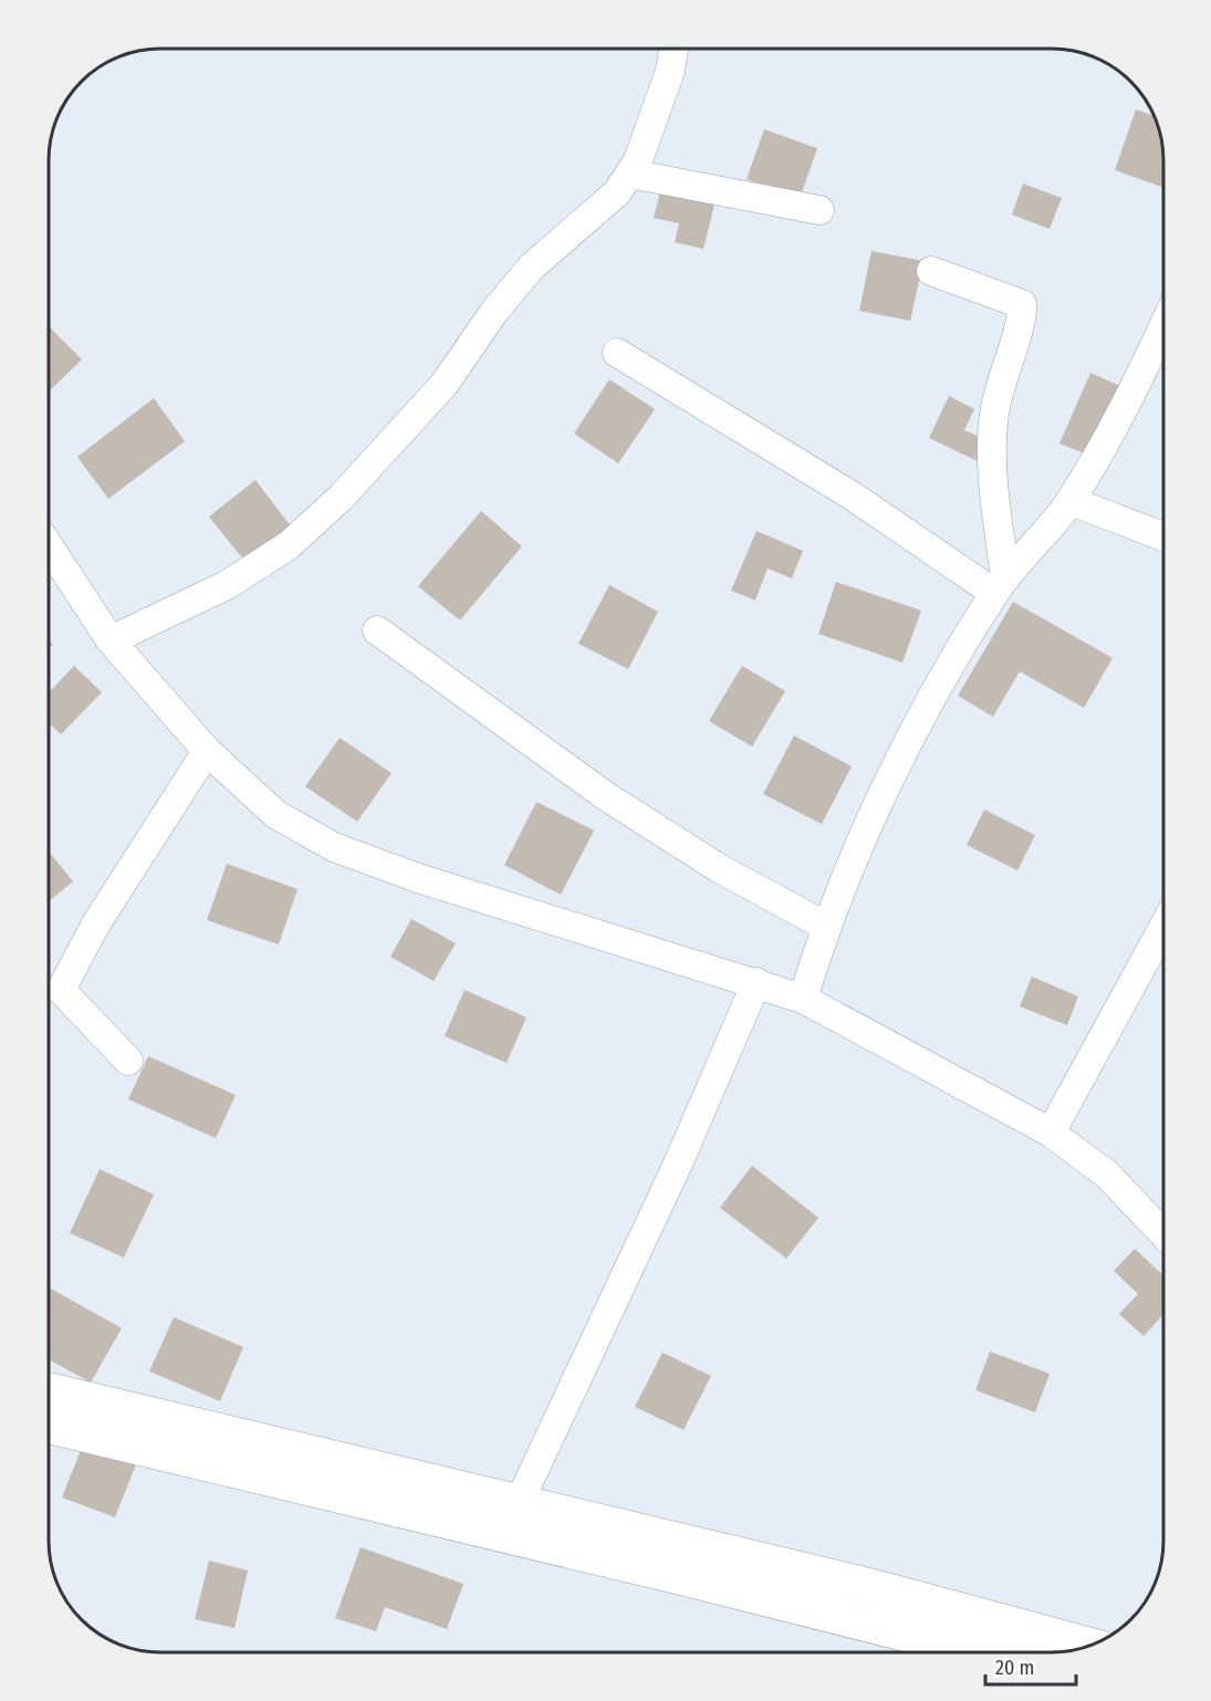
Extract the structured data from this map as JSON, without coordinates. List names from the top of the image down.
{
  "scale_bar": "20 m"
}
